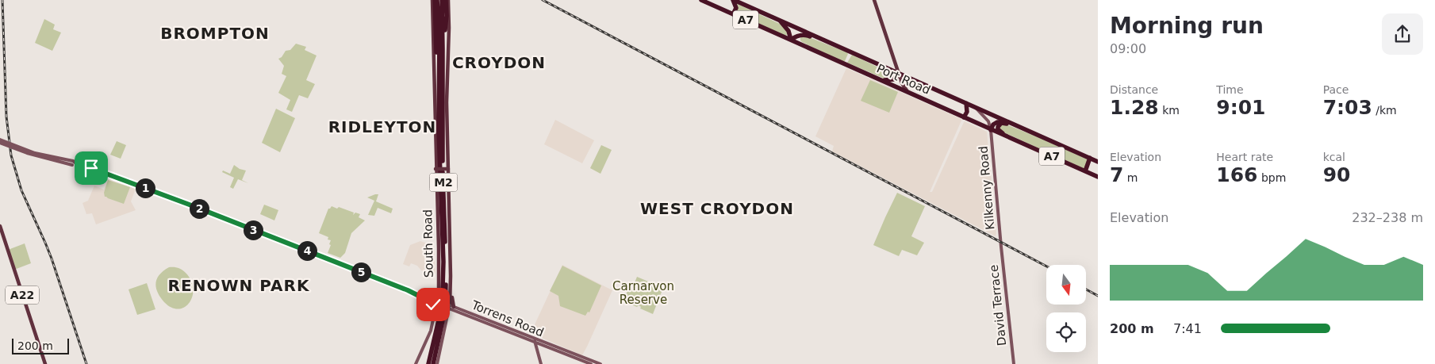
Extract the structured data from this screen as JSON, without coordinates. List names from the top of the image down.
{
  "streets": {
    "highway": ["A7", "Port Road", "M2"],
    "main road": [
      "Kilkenny Road",
      "South Road",
      "A22",
      "David Terrace",
      "Torrens Road"
    ]
  },
  "crossings": [
    ["Port Road", "Kilkenny Road"],
    ["M2", "South Road"],
    ["Kilkenny Road", "David Terrace"],
    ["South Road", "Torrens Road"]
  ],
  "districts": [
    "BROMPTON",
    "CROYDON",
    "RIDLEYTON",
    "WEST CROYDON",
    "RENOWN PARK"
  ],
  "parks": ["Carnarvon Reserve"],
  "scale_bar": "200 m",
  "north": "bottom",
  "page": {
    "heading": ["Morning run", "09:00"],
    "stats": [
      ["Distance", "1.28 km"],
      ["Time", "9:01"],
      ["Pace", "7:03 /km"],
      ["Elevation", "7 m"],
      ["Heart rate", "166 bpm"],
      ["kcal", "90"]
    ],
    "pins": [
      "1",
      "2",
      "3",
      "4",
      "5"
    ],
    "chart": ["Elevation", "232–238 m"],
    "list": [
      {
        "name": "200 m",
        "note": "7:41"
      }
    ],
    "scale": "200 m"
  }
}
